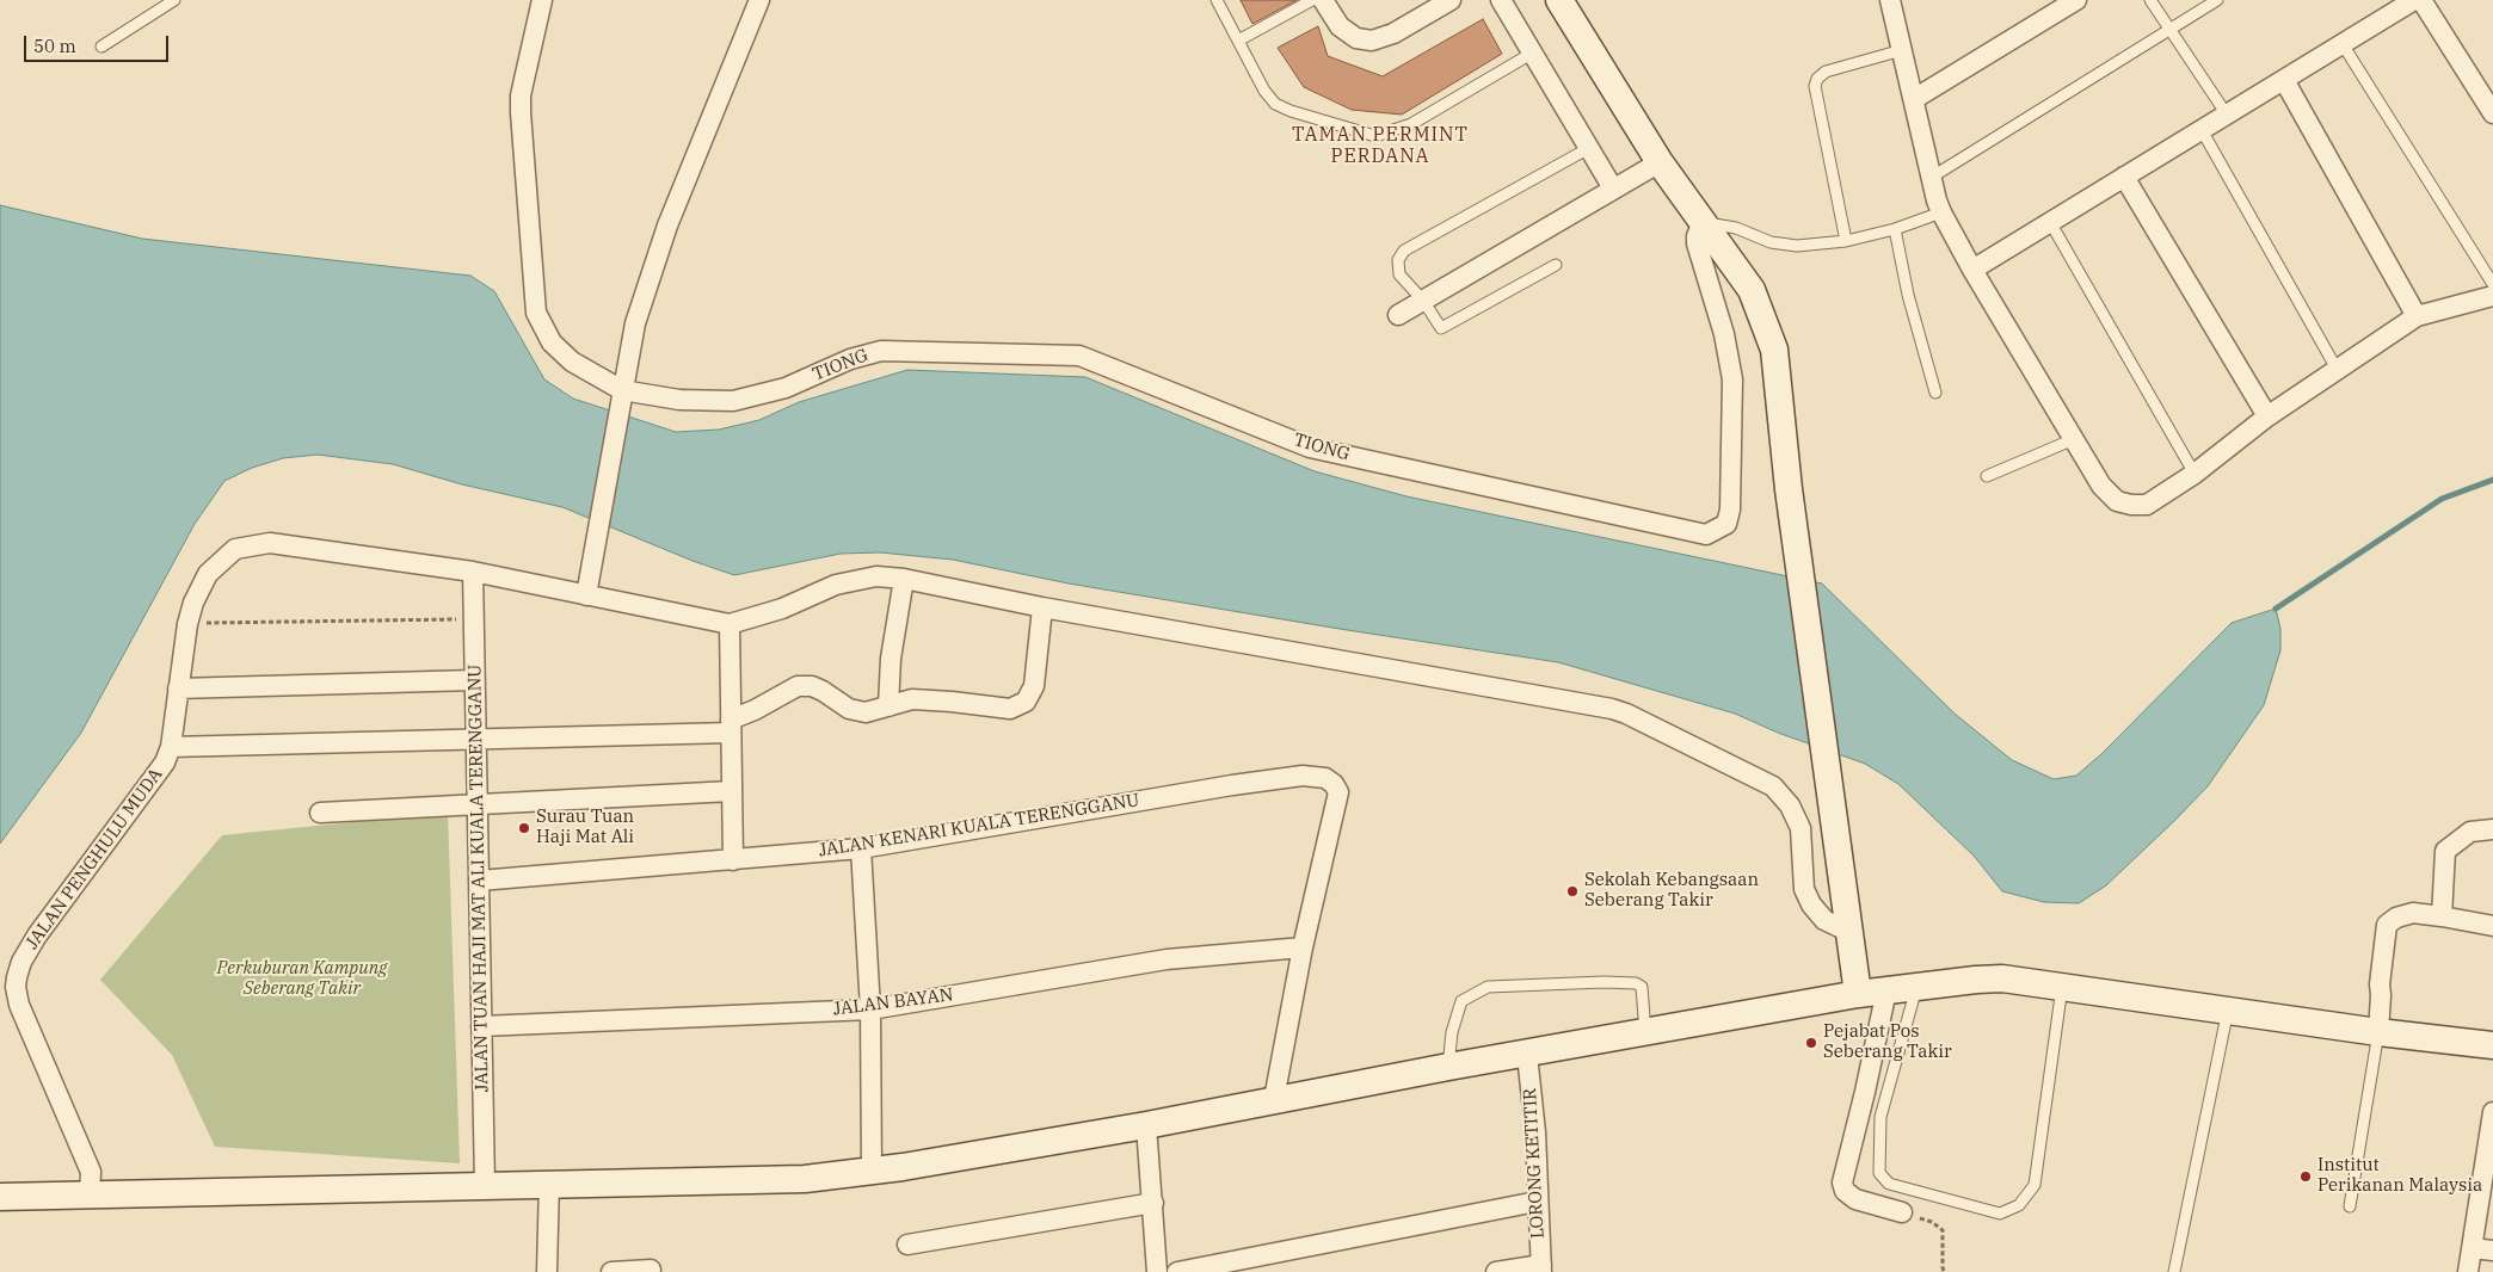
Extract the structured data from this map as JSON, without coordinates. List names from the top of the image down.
{
  "streets": {
    "street": [
      "TIONG",
      "JALAN KENARI KUALA TERENGGANU",
      "JALAN PENGHULU MUDA",
      "JALAN TUAN HAJI MAT ALI KUALA TERENGGANU",
      "JALAN BAYAN",
      "LORONG KETITIR"
    ]
  },
  "crossings": [
    ["JALAN KENARI KUALA TERENGGANU", "JALAN TUAN HAJI MAT ALI KUALA TERENGGANU"],
    ["JALAN KENARI KUALA TERENGGANU", "JALAN BAYAN"],
    ["JALAN PENGHULU MUDA", "JALAN TUAN HAJI MAT ALI KUALA TERENGGANU"],
    ["JALAN TUAN HAJI MAT ALI KUALA TERENGGANU", "JALAN BAYAN"]
  ],
  "districts": ["TAMAN PERMINT PERDANA"],
  "parks": ["Perkuburan Kampung Seberang Takir"],
  "places": [
    "Surau Tuan Haji Mat Ali",
    "Sekolah Kebangsaan Seberang Takir",
    "Pejabat Pos Seberang Takir",
    "Institut Perikanan Malaysia"
  ],
  "scale_bar": "50 m"
}
